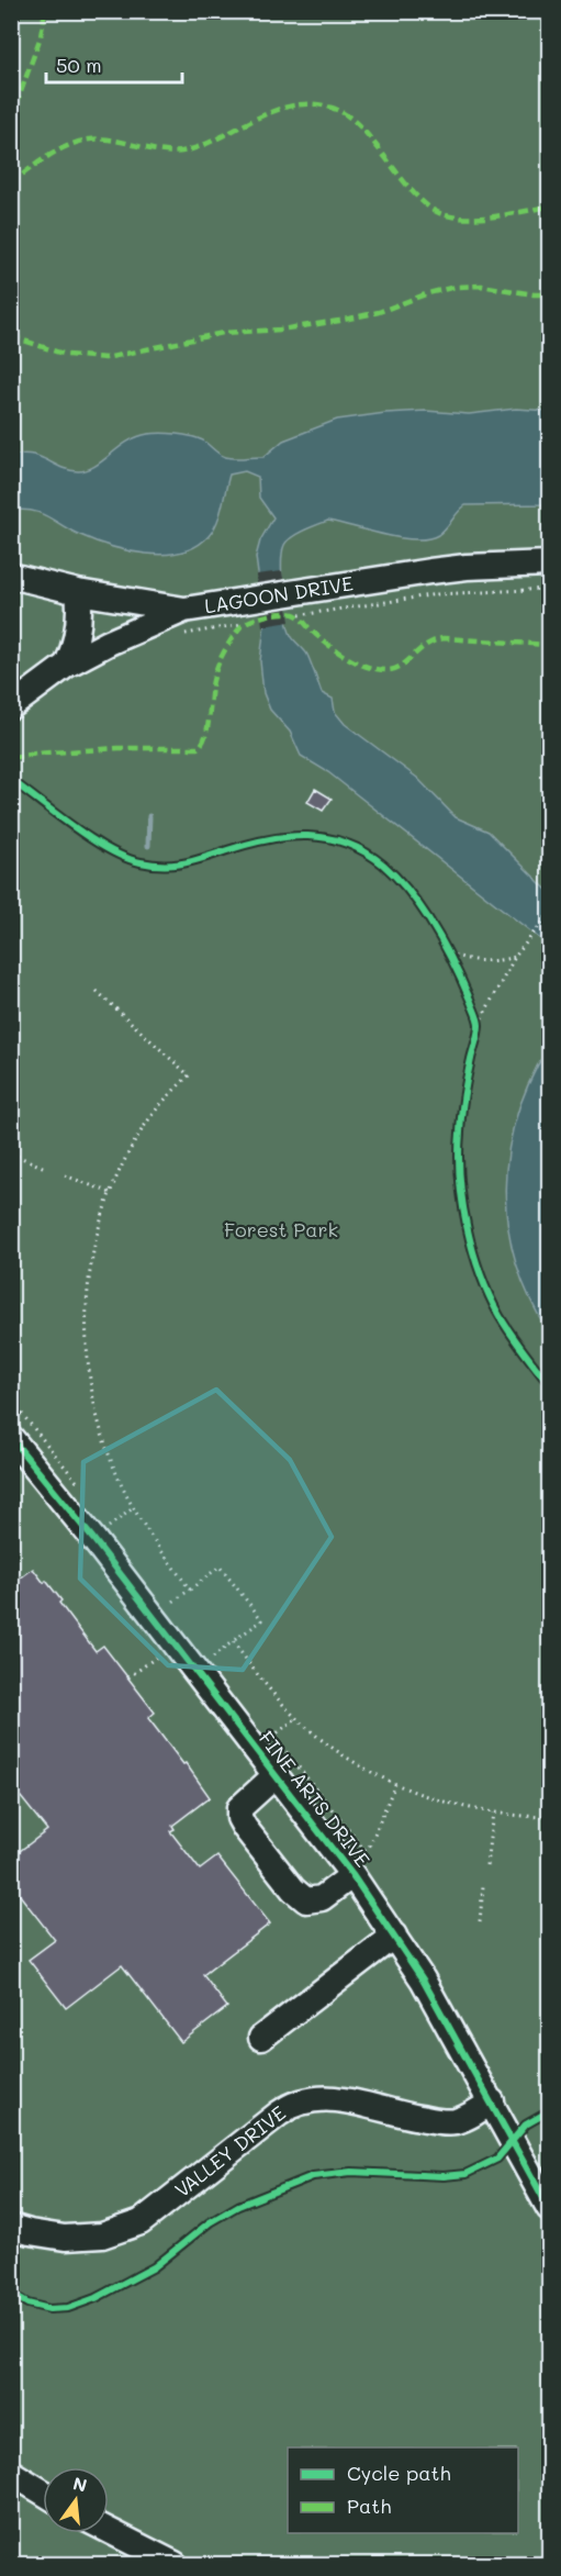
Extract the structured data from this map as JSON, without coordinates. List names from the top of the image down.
{
  "streets": {
    "street": ["LAGOON DRIVE", "FINE ARTS DRIVE", "VALLEY DRIVE"]
  },
  "crossings": [
    ["FINE ARTS DRIVE", "VALLEY DRIVE"]
  ],
  "parks": ["Forest Park"],
  "legend": ["Cycle path", "Path"],
  "scale_bar": "50 m",
  "north": "top"
}
